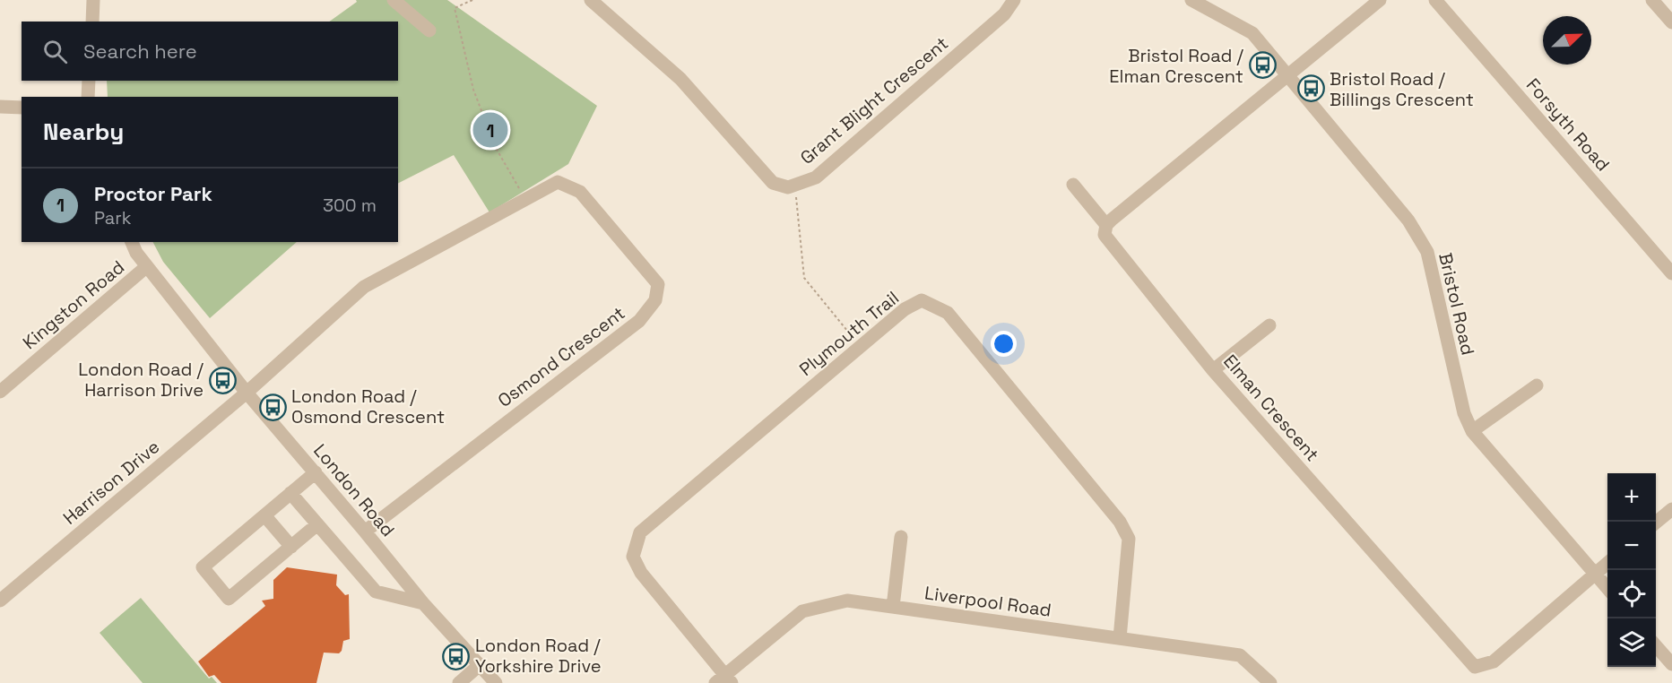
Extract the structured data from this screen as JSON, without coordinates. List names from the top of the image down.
{
  "streets": {
    "street": [
      "Grant Blight Crescent",
      "Forsyth Road",
      "Bristol Road",
      "Kingston Road",
      "Plymouth Trail",
      "Osmond Crescent",
      "Elman Crescent",
      "Harrison Drive",
      "London Road",
      "Liverpool Road"
    ]
  },
  "crossings": [
    ["Bristol Road", "Elman Crescent"],
    ["Kingston Road", "London Road"],
    ["Plymouth Trail", "Liverpool Road"],
    ["Osmond Crescent", "Harrison Drive"],
    ["Osmond Crescent", "London Road"],
    ["Harrison Drive", "London Road"]
  ],
  "places": {
    "bus stop": [
      "Bristol Road / Elman Crescent",
      "Bristol Road / Billings Crescent",
      "London Road / Harrison Drive",
      "London Road / Osmond Crescent",
      "London Road / Yorkshire Drive"
    ]
  },
  "north": "top right",
  "page": {
    "search": "Search here",
    "heading": "Nearby",
    "pins": "1",
    "list": [
      {
        "mark": "1",
        "name": "Proctor Park",
        "note": "Park",
        "value": "300 m"
      }
    ],
    "map_buttons": ["+", "−"]
  }
}
